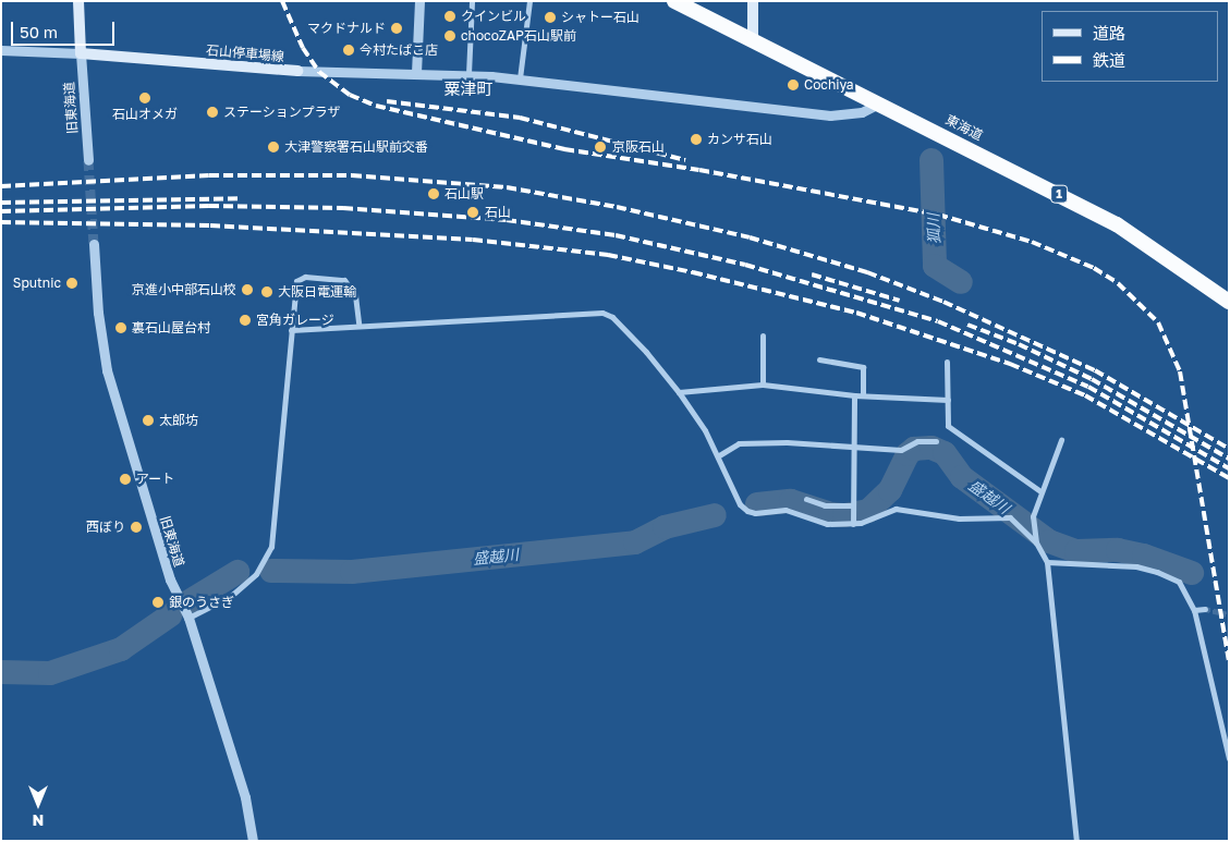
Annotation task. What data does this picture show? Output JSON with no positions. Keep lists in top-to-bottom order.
{
  "streets": {
    "highway": ["東海道", "1"],
    "main road": ["石山停車場線"],
    "street": ["旧東海道"]
  },
  "crossings": [
    ["石山停車場線", "旧東海道"]
  ],
  "districts": ["粟津町"],
  "water": ["狐川", "盛越川"],
  "places": [
    "クインビル",
    "シャトー石山",
    "マクドナルド",
    "chocoZAP石山駅前",
    "今村たばこ店",
    "Cochiya",
    "石山オメガ",
    "ステーションプラザ",
    "カンサ石山",
    "大津警察署石山駅前交番",
    "京阪石山",
    "石山駅",
    "石山",
    "Sputnic",
    "京進小中部石山校",
    "大阪日電運輸",
    "宮角ガレージ",
    "裏石山屋台村",
    "太郎坊",
    "アート",
    "西ぼり",
    "銀のうさぎ"
  ],
  "legend": ["道路", "鉄道"],
  "scale_bar": "50 m",
  "north": "bottom"
}
